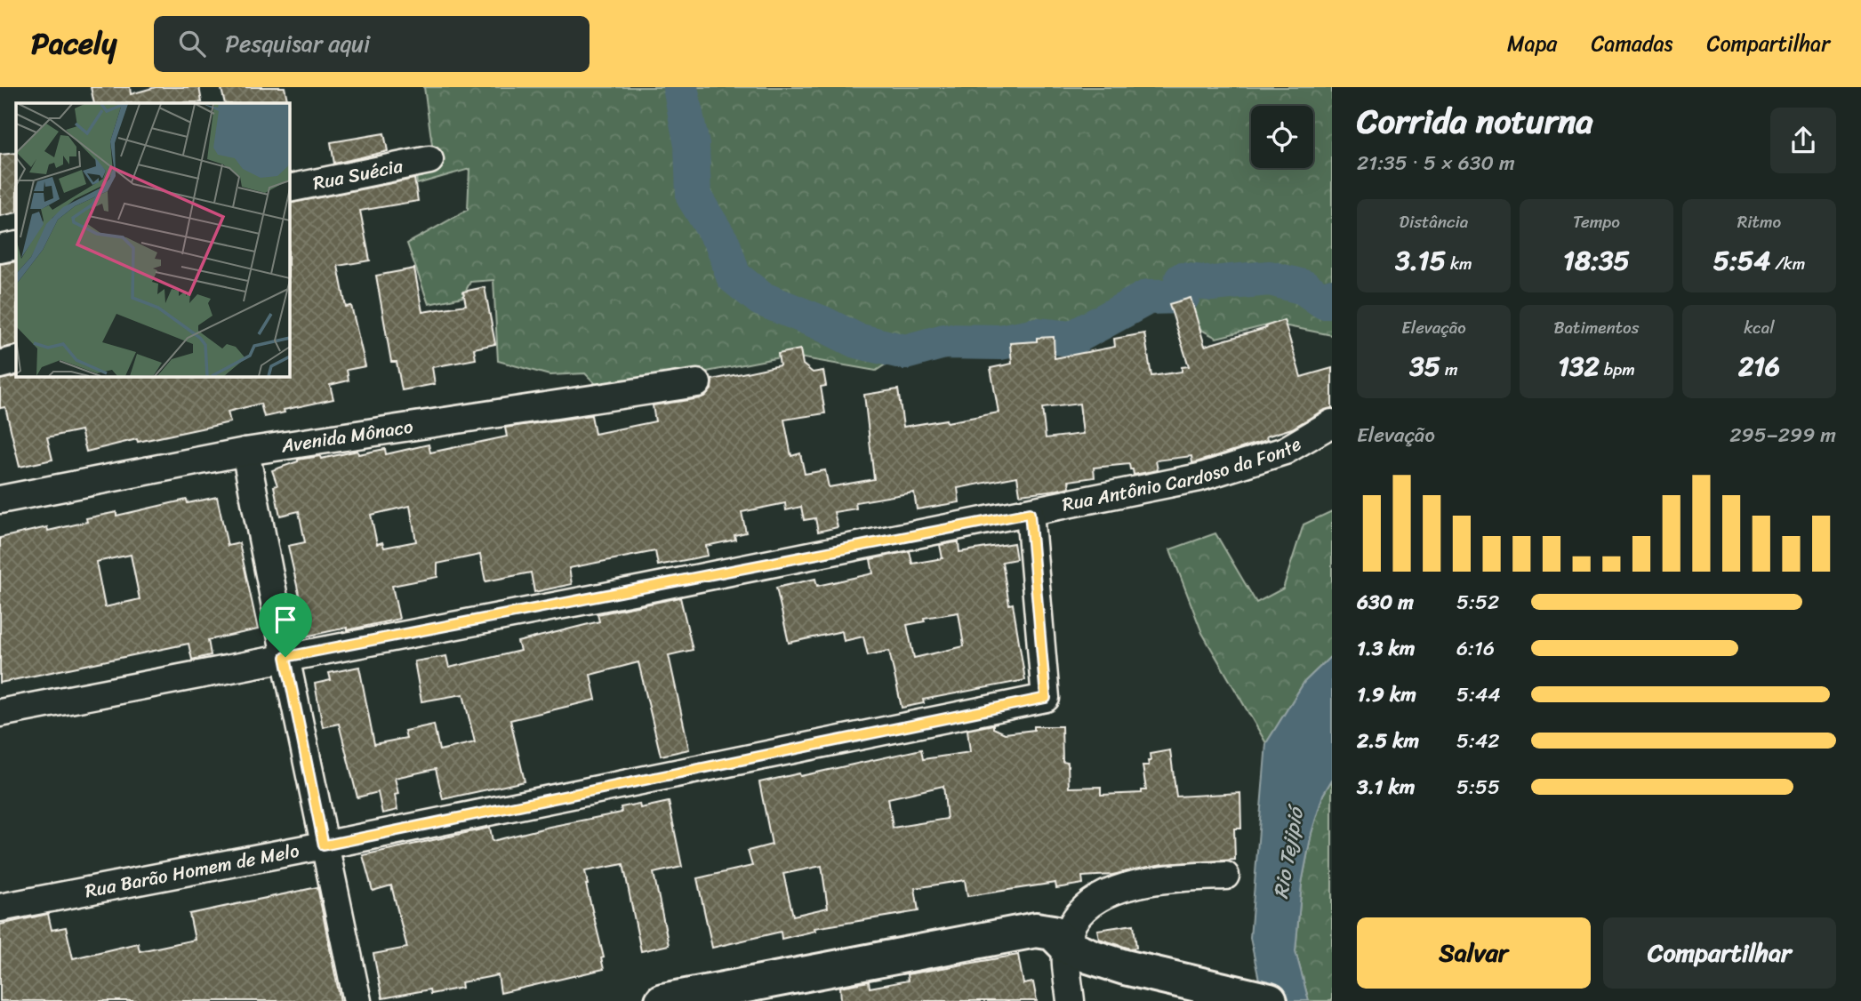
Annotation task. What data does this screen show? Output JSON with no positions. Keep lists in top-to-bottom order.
{
  "streets": {
    "street": [
      "Rua Suécia",
      "Avenida Mônaco",
      "Rua Antônio Cardoso da Fonte",
      "Rua Barão Homem de Melo"
    ]
  },
  "crossings": [
    ["Rua Antônio Cardoso da Fonte", "Rua Barão Homem de Melo"]
  ],
  "water": ["Rio Tejipió"],
  "page": {
    "header": "Pacely",
    "search": "Pesquisar aqui",
    "nav": ["Mapa", "Camadas", "Compartilhar"],
    "heading": ["Corrida noturna", "21:35 · 5 × 630 m"],
    "stats": [
      ["Distância", "3.15 km"],
      ["Tempo", "18:35"],
      ["Ritmo", "5:54 /km"],
      ["Elevação", "35 m"],
      ["Batimentos", "132 bpm"],
      ["kcal", "216"]
    ],
    "chart": ["Elevação", "295–299 m"],
    "list": [
      {
        "name": "630 m",
        "note": "5:52"
      },
      {
        "name": "1.3 km",
        "note": "6:16"
      },
      {
        "name": "1.9 km",
        "note": "5:44"
      },
      {
        "name": "2.5 km",
        "note": "5:42"
      },
      {
        "name": "3.1 km",
        "note": "5:55"
      }
    ],
    "buttons": ["Salvar", "Compartilhar"]
  }
}
